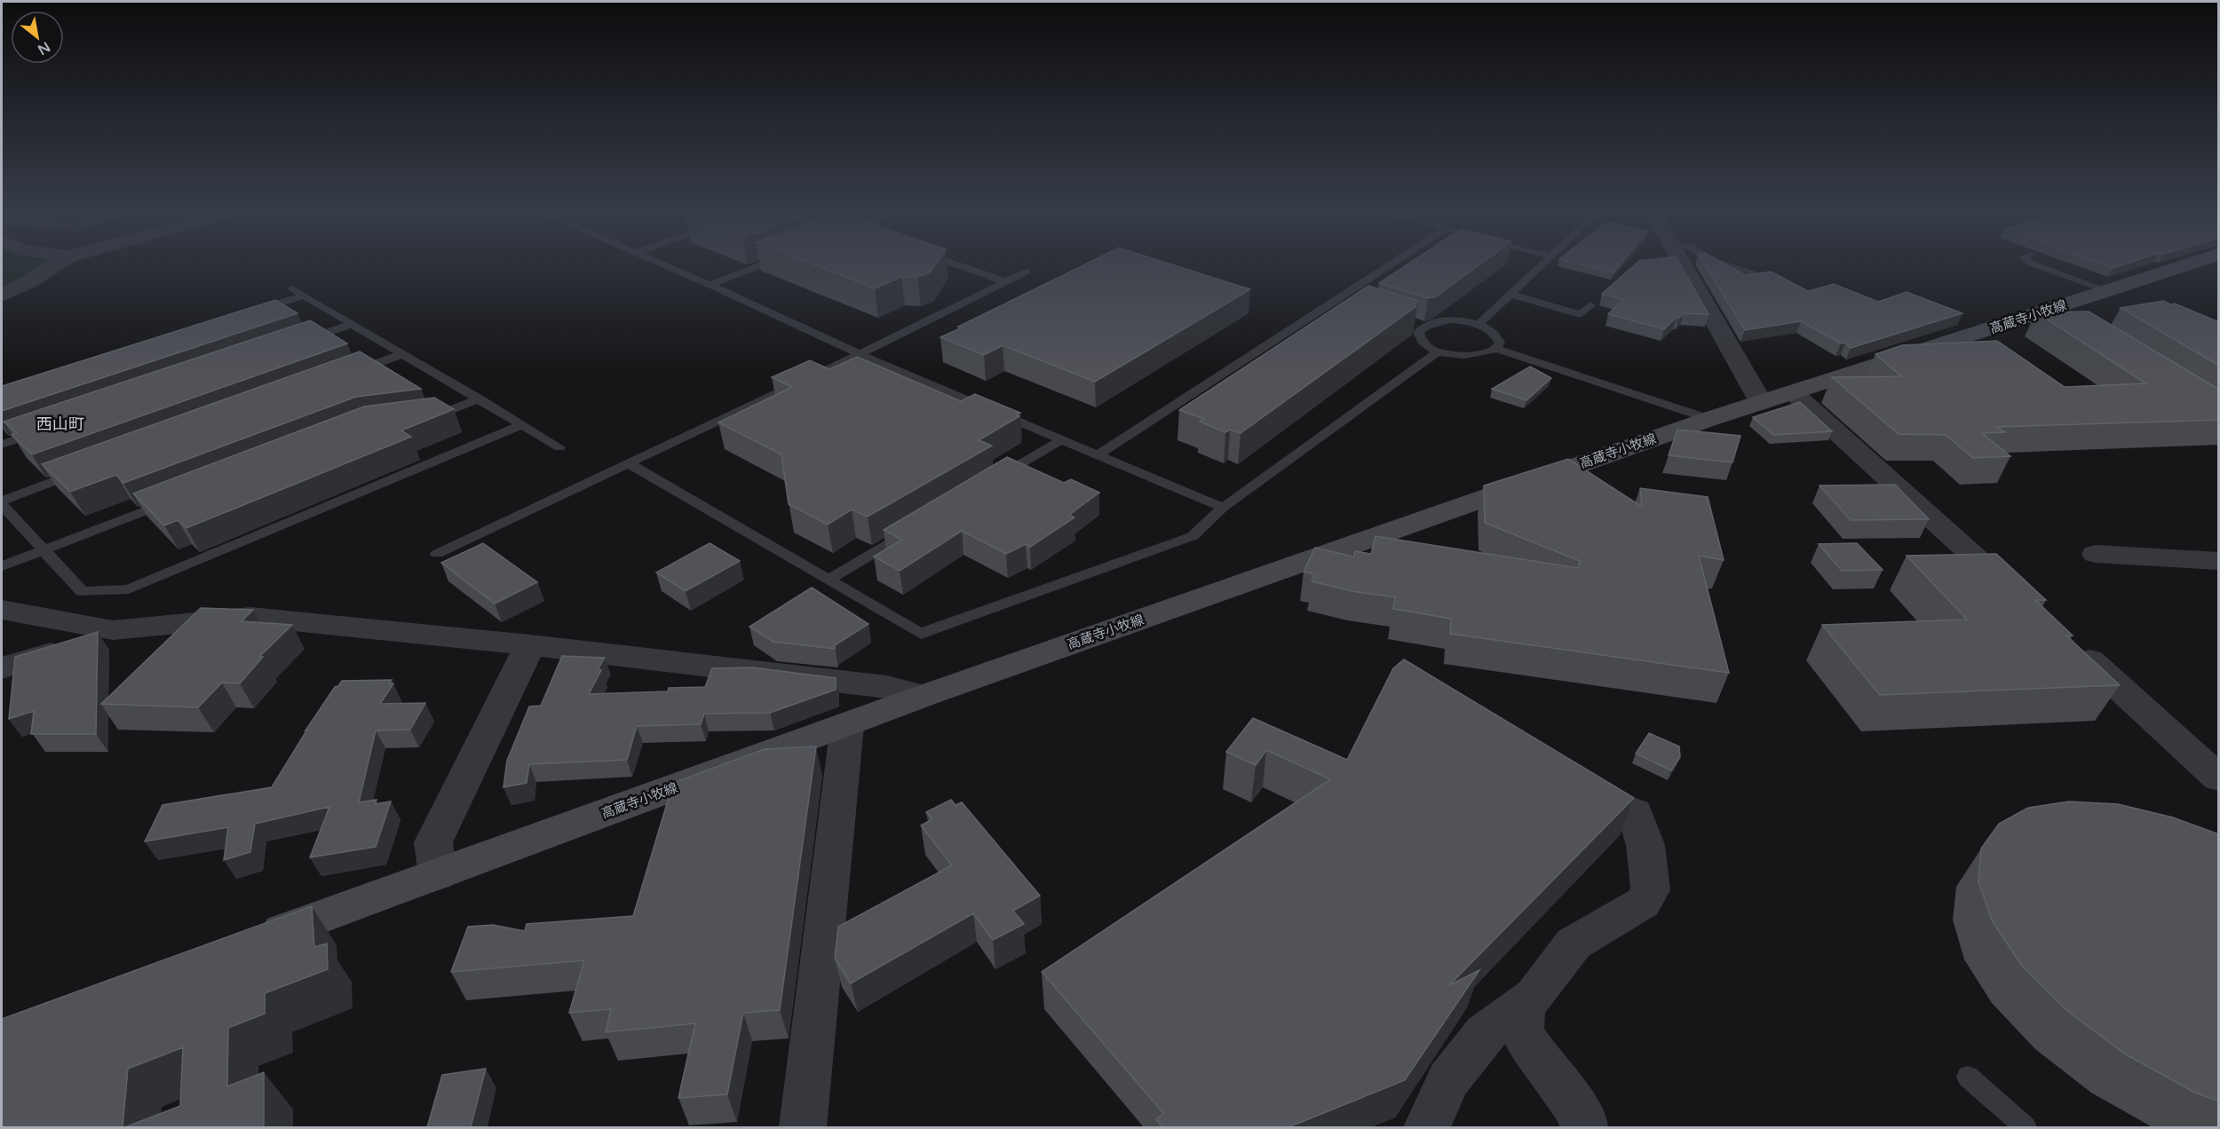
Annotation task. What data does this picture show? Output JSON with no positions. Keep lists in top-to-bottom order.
{
  "streets": {
    "main road": ["高蔵寺小牧線"]
  },
  "districts": ["西山町"],
  "north": "bottom right"
}
